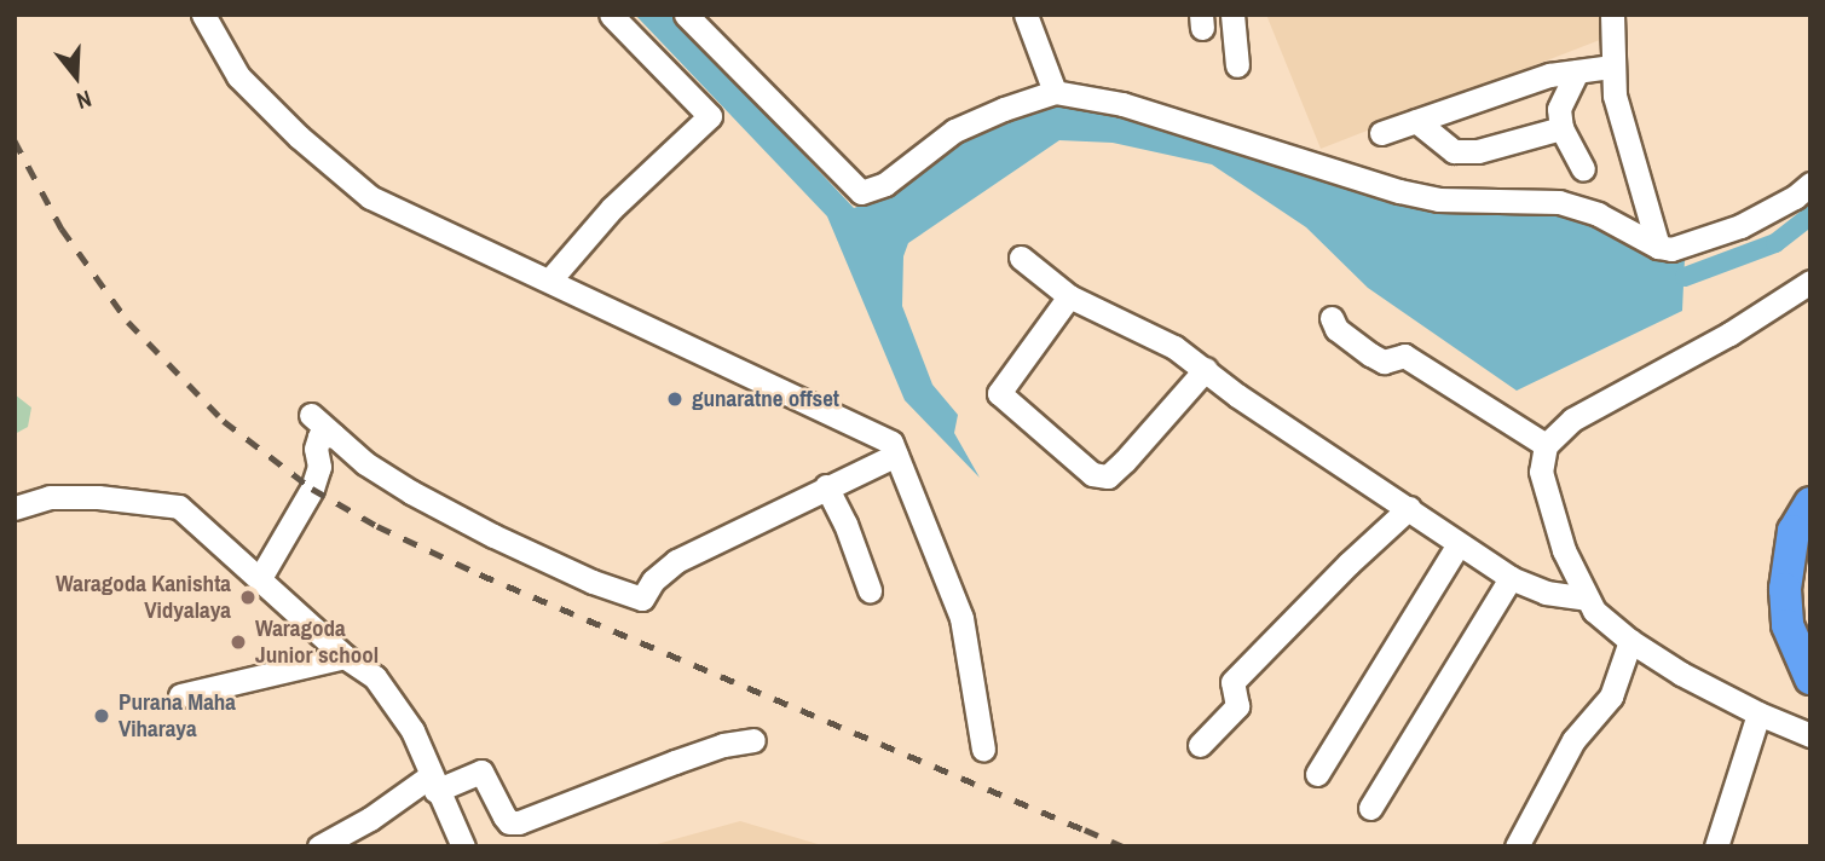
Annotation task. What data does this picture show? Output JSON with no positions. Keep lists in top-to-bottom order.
{
  "places": [
    "gunaratne offset",
    "Waragoda Kanishta Vidyalaya",
    "Waragoda Junior school",
    "Purana Maha Viharaya"
  ],
  "north": "bottom"
}
